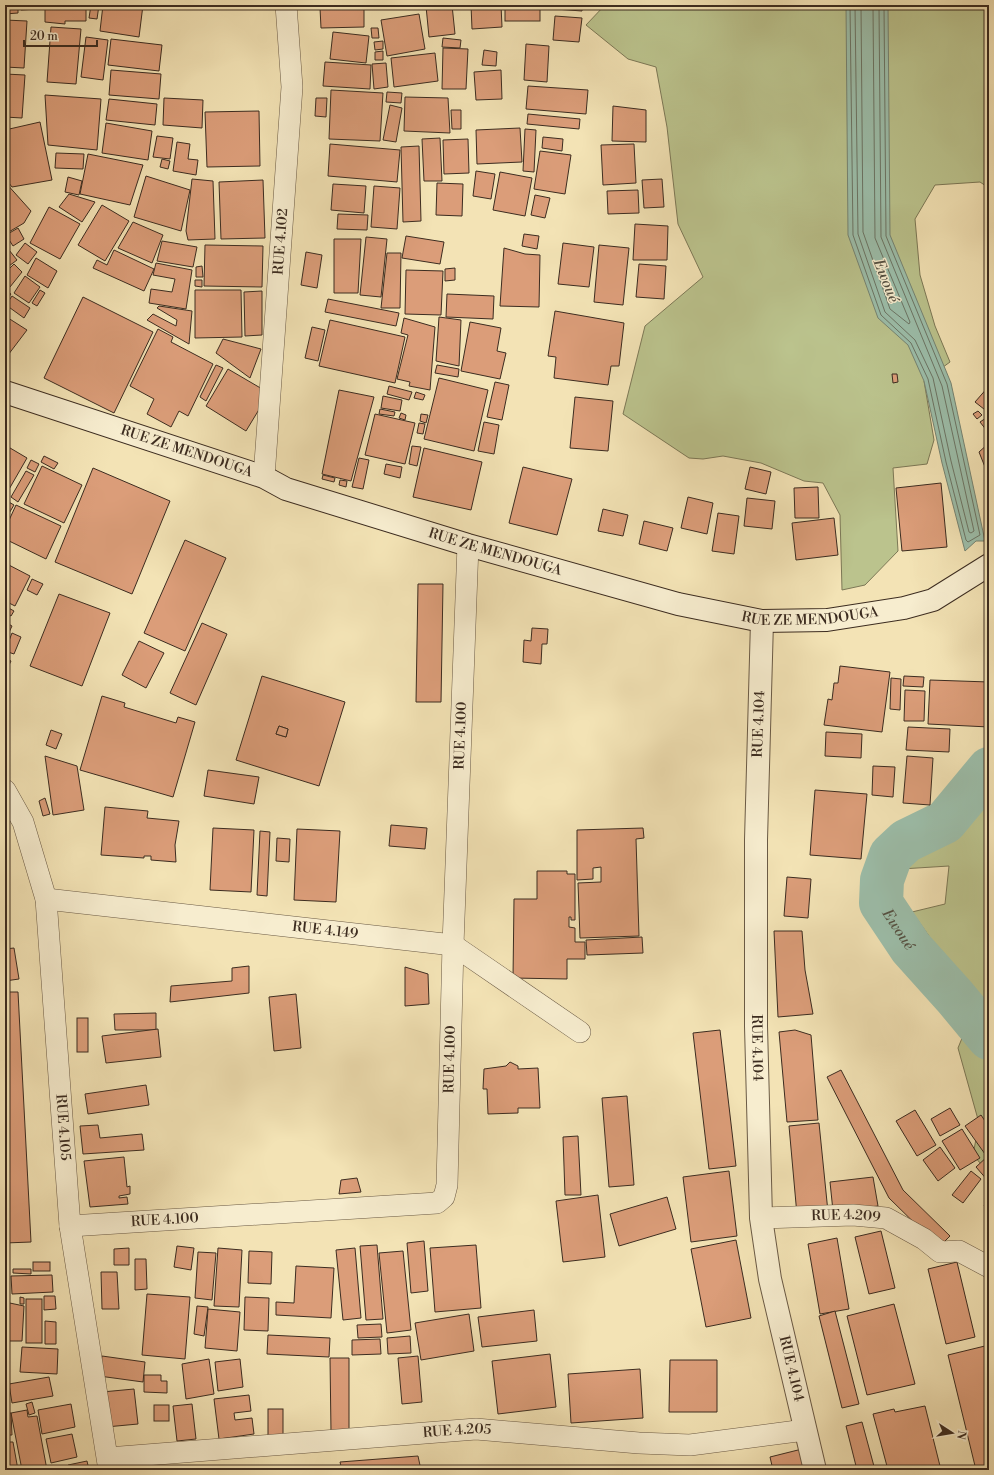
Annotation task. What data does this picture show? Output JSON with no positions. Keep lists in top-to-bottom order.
{
  "streets": {
    "main road": ["RUE ZE MENDOUGA", "RUE 4.104"],
    "street": [
      "RUE 4.102",
      "RUE 4.100",
      "RUE 4.149",
      "RUE 4.105",
      "RUE 4.209",
      "RUE 4.205"
    ]
  },
  "crossings": [
    ["RUE 4.102", "RUE ZE MENDOUGA"],
    ["RUE ZE MENDOUGA", "RUE 4.104"],
    ["RUE ZE MENDOUGA", "RUE 4.100"],
    ["RUE 4.104", "RUE 4.209"],
    ["RUE 4.104", "RUE 4.205"],
    ["RUE 4.100", "RUE 4.149"],
    ["RUE 4.100", "RUE 4.105"],
    ["RUE 4.149", "RUE 4.105"],
    ["RUE 4.105", "RUE 4.205"]
  ],
  "water": ["Ewoué"],
  "scale_bar": "20 m",
  "north": "right"
}
